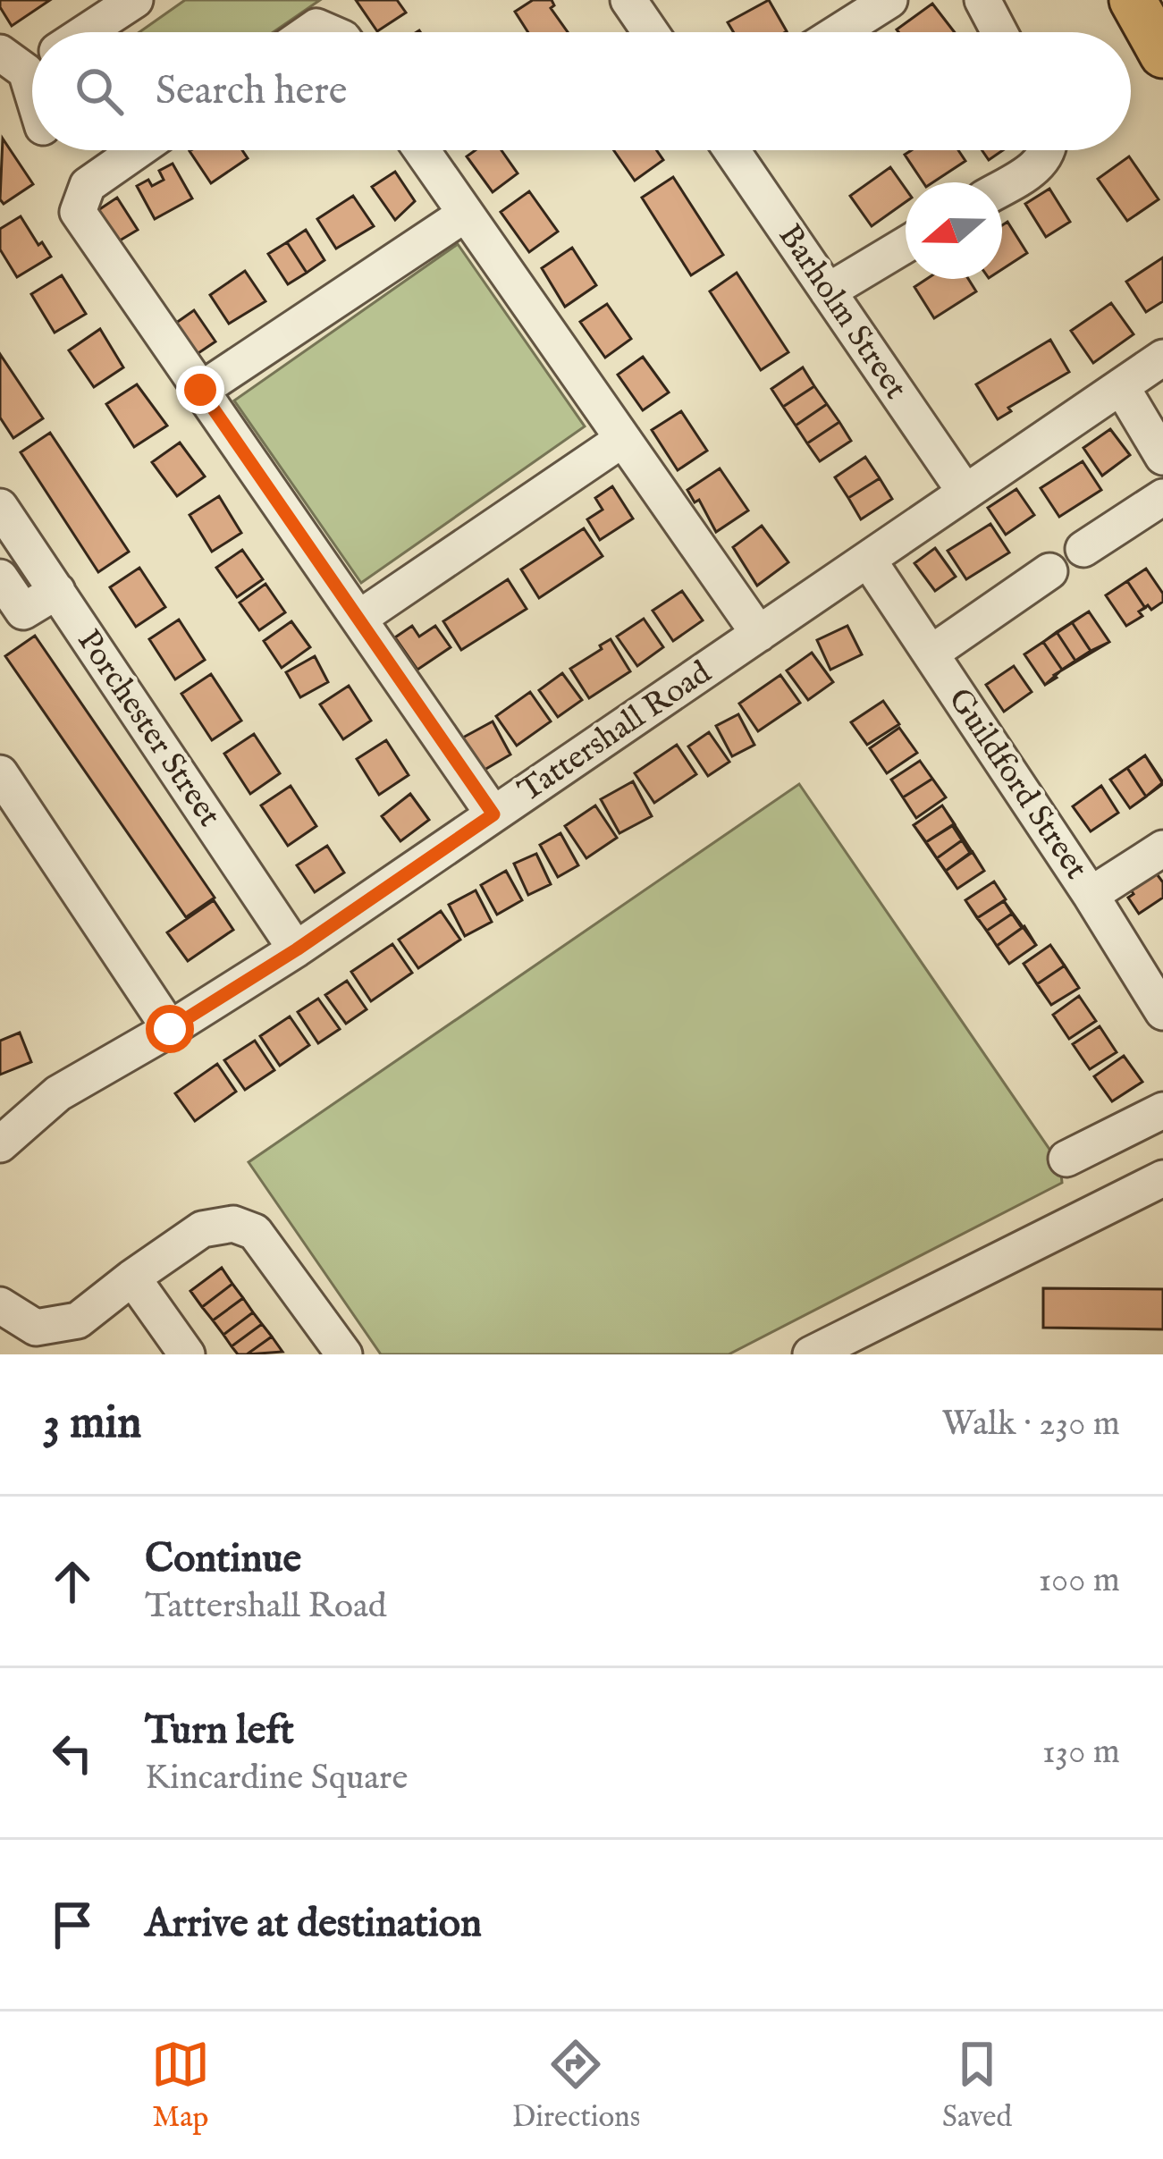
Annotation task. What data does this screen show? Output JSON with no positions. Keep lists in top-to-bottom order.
{
  "streets": {
    "street": [
      "Barholm Street",
      "Porchester Street",
      "Tattershall Road",
      "Guildford Street"
    ]
  },
  "crossings": [
    ["Barholm Street", "Tattershall Road"],
    ["Porchester Street", "Tattershall Road"],
    ["Tattershall Road", "Guildford Street"]
  ],
  "north": "left",
  "page": {
    "search": "Search here",
    "heading": ["3 min", "Walk · 230 m"],
    "list": [
      ["Continue", "Tattershall Road", "100 m"],
      ["Turn left", "Kincardine Square", "130 m"],
      "Arrive at destination"
    ],
    "nav": ["Map", "Directions", "Saved"]
  }
}
